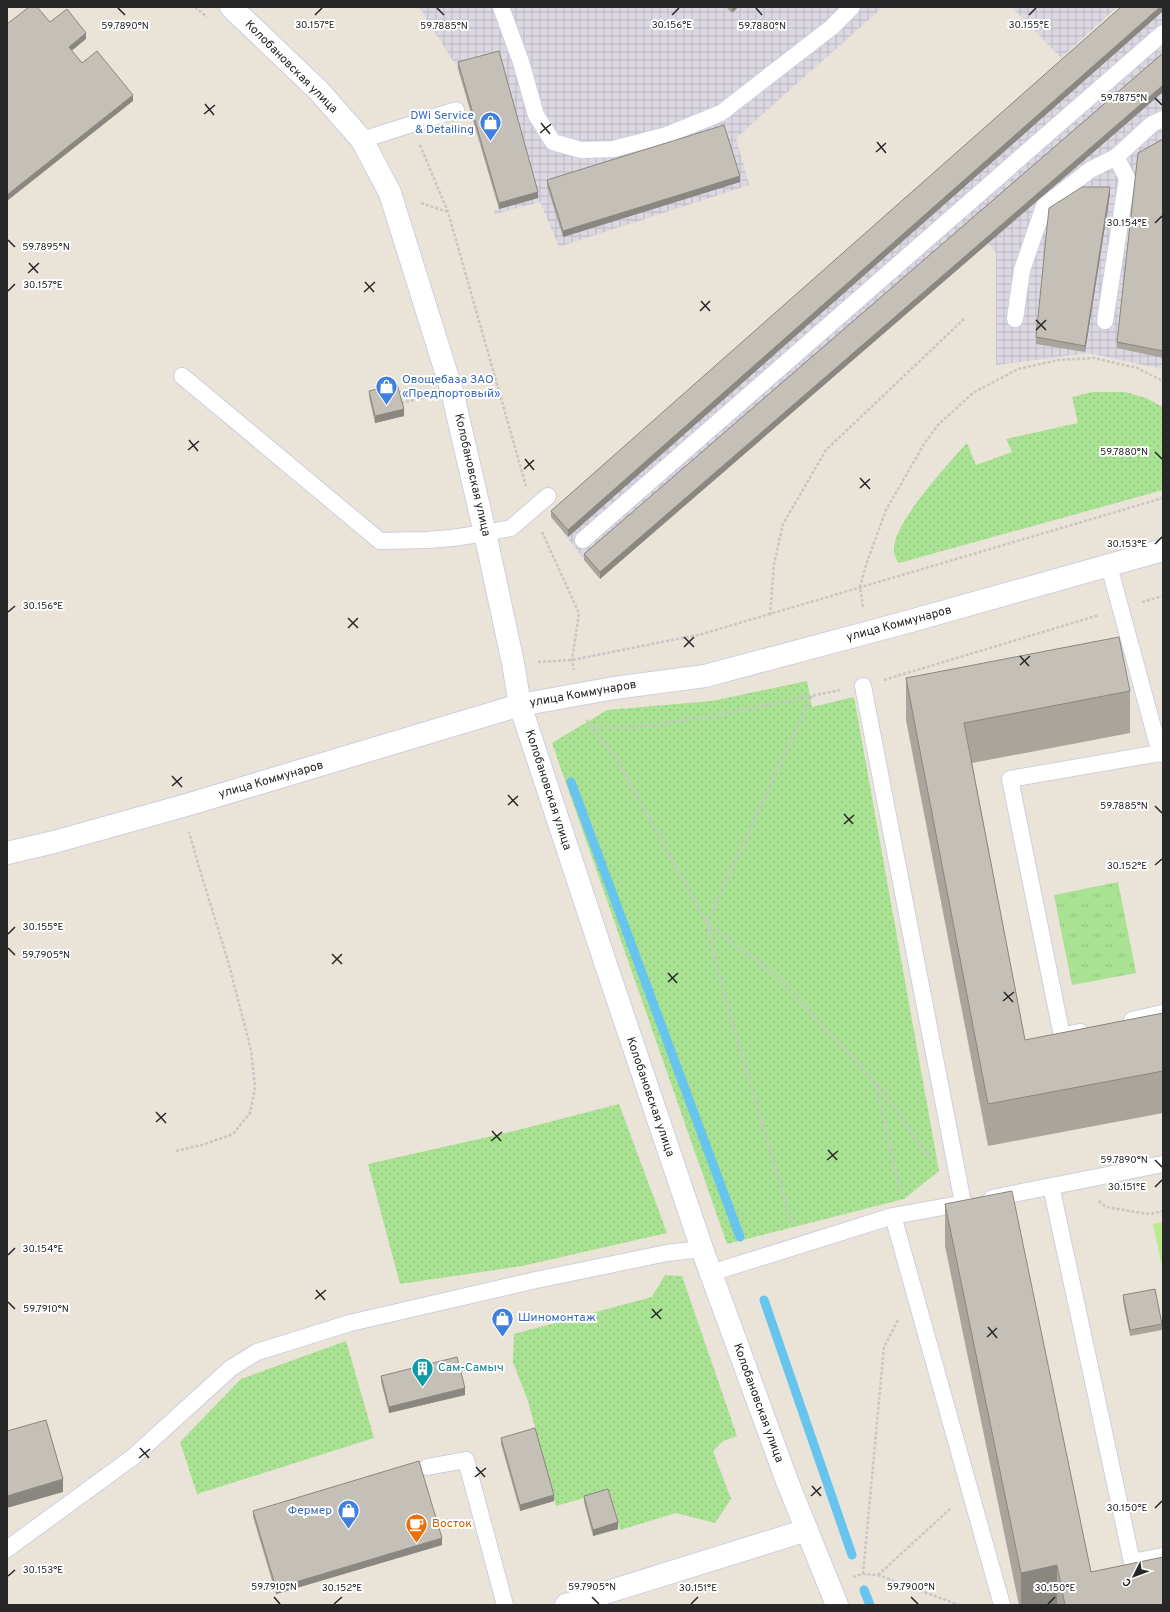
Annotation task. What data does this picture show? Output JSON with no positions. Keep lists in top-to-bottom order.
{
  "streets": {
    "street": ["Колобановская улица", "улица Коммунаров"]
  },
  "crossings": [
    ["Колобановская улица", "улица Коммунаров"]
  ],
  "places": {
    "shop": [
      "DWi Service & Detailing",
      "Овощебаза ЗАО «Предпортовый»",
      "Шиномонтаж",
      "Фермер"
    ],
    "building": ["Сам-Самыч"],
    "cafe": ["Восток"]
  },
  "north": "bottom left",
  "coordinates": [
    "30.157°E",
    "30.155°E",
    "30.156°E",
    "59.7890°N",
    "59.7885°N",
    "59.7880°N",
    "59.7875°N",
    "30.154°E",
    "59.7895°N",
    "30.153°E",
    "30.152°E",
    "59.7905°N",
    "30.151°E",
    "59.7910°N",
    "30.150°E",
    "59.7900°N"
  ]
}
